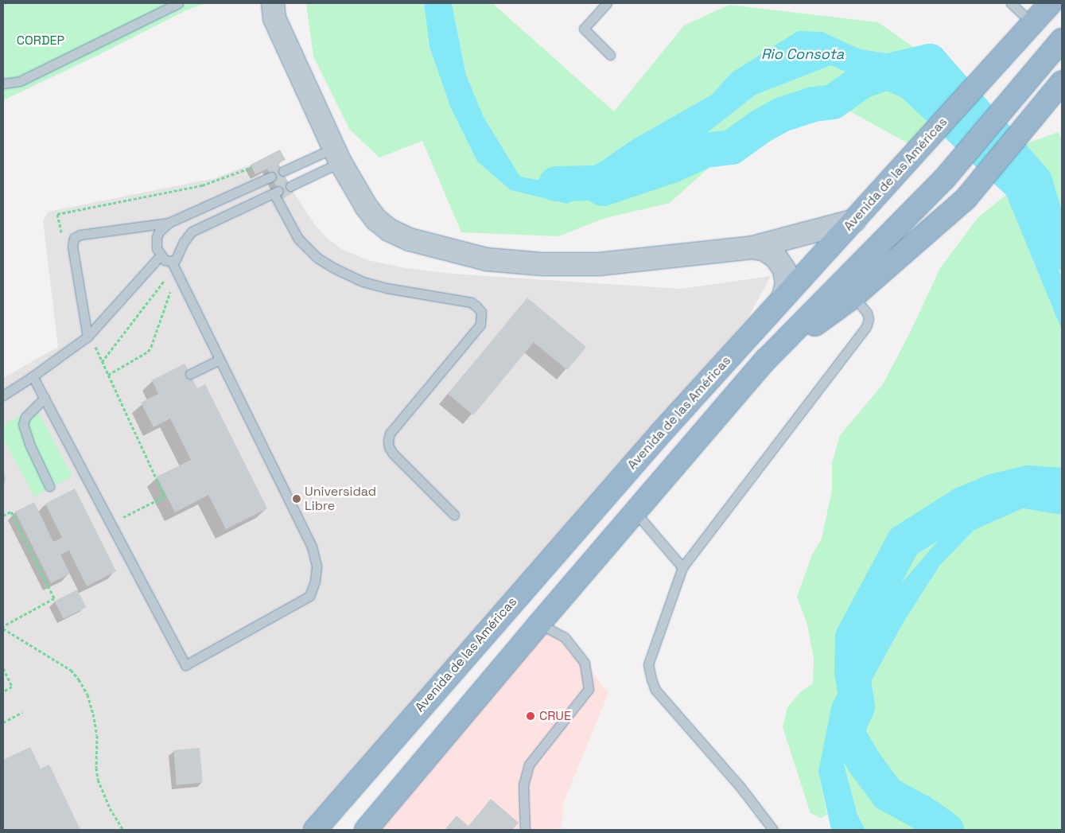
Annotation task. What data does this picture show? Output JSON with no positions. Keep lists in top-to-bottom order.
{
  "streets": {
    "highway": ["Avenida de las Américas"]
  },
  "water": ["Rio Consota"],
  "parks": ["CORDEP"],
  "places": ["Universidad Libre", "CRUE"]
}
